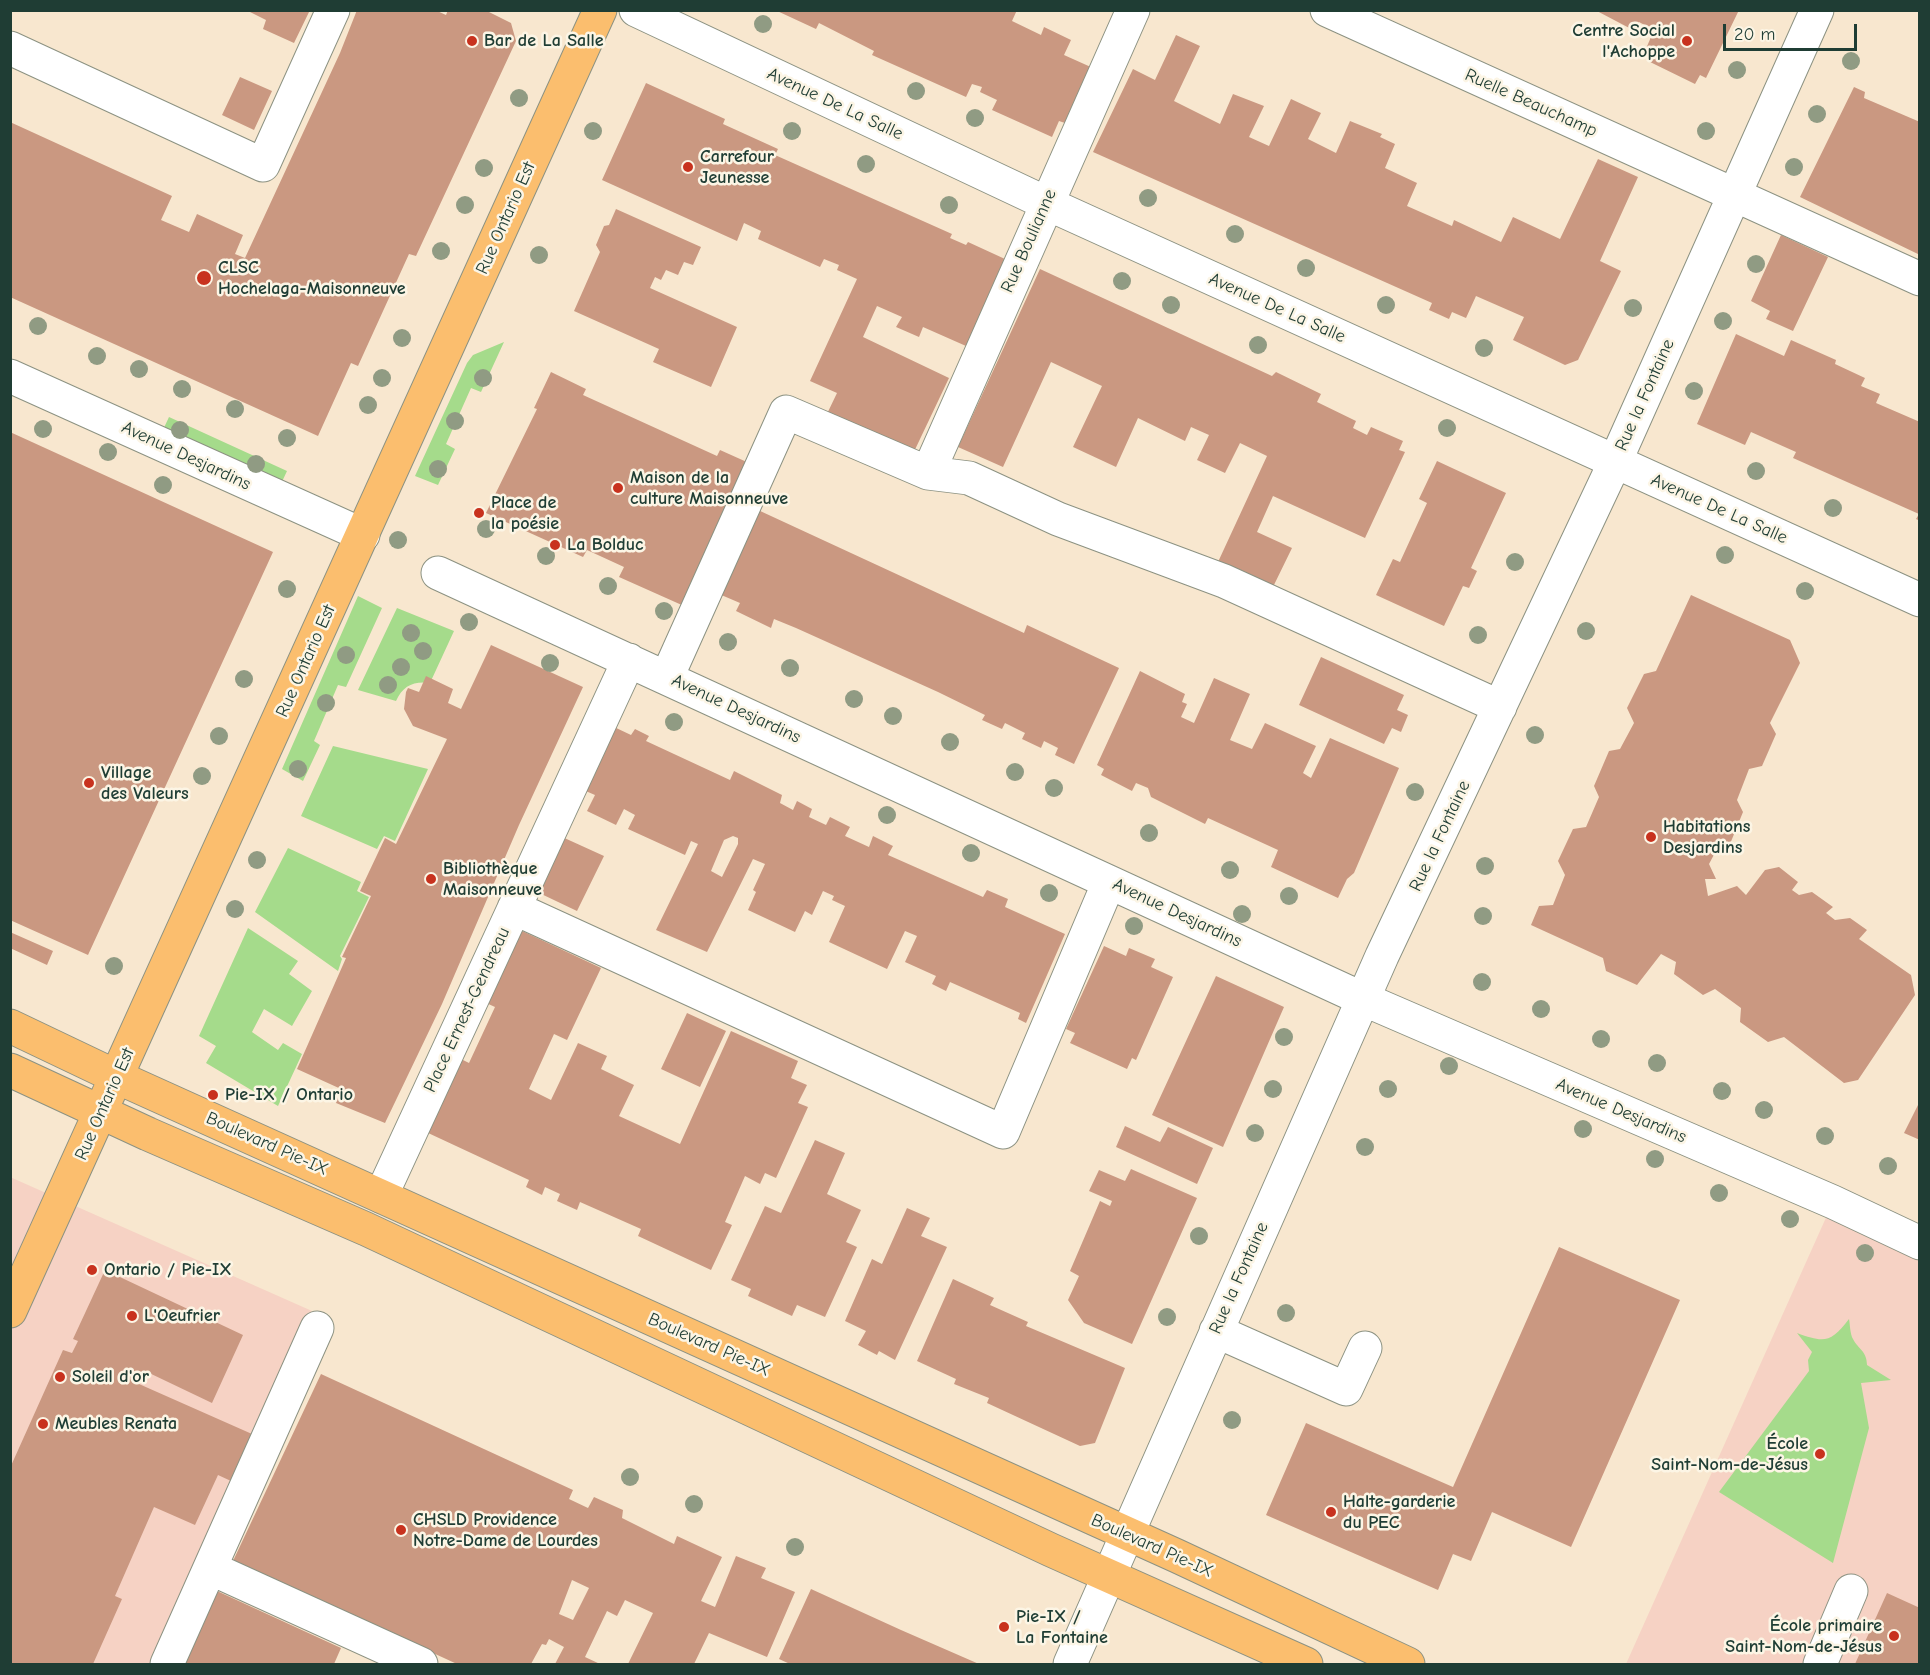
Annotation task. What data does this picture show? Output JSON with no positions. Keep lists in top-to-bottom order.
{
  "streets": {
    "main road": ["Rue Ontario Est", "Boulevard Pie-IX"],
    "street": [
      "Ruelle Beauchamp",
      "Avenue De La Salle",
      "Rue Boulianne",
      "Rue la Fontaine",
      "Avenue Desjardins",
      "Place Ernest-Gendreau"
    ]
  },
  "crossings": [
    ["Ruelle Beauchamp", "Rue la Fontaine"],
    ["Avenue De La Salle", "Rue Boulianne"],
    ["Avenue De La Salle", "Rue la Fontaine"],
    ["Rue Ontario Est", "Avenue Desjardins"],
    ["Rue Ontario Est", "Boulevard Pie-IX"],
    ["Rue la Fontaine", "Avenue Desjardins"],
    ["Rue la Fontaine", "Boulevard Pie-IX"],
    ["Avenue Desjardins", "Place Ernest-Gendreau"],
    ["Place Ernest-Gendreau", "Boulevard Pie-IX"]
  ],
  "places": [
    "Bar de La Salle",
    "Centre Social l'Achoppe",
    "Carrefour Jeunesse",
    "CLSC Hochelaga-Maisonneuve",
    "Maison de la culture Maisonneuve",
    "Place de la poésie",
    "La Bolduc",
    "Village des Valeurs",
    "Habitations Desjardins",
    "Bibliothèque Maisonneuve",
    "Pie-IX / Ontario",
    "Ontario / Pie-IX",
    "L'Oeufrier",
    "Soleil d'or",
    "Meubles Renata",
    "École Saint-Nom-de-Jésus",
    "Halte-garderie du PEC",
    "CHSLD Providence Notre-Dame de Lourdes",
    "Pie-IX / La Fontaine",
    "École primaire Saint-Nom-de-Jésus"
  ],
  "scale_bar": "20 m"
}
